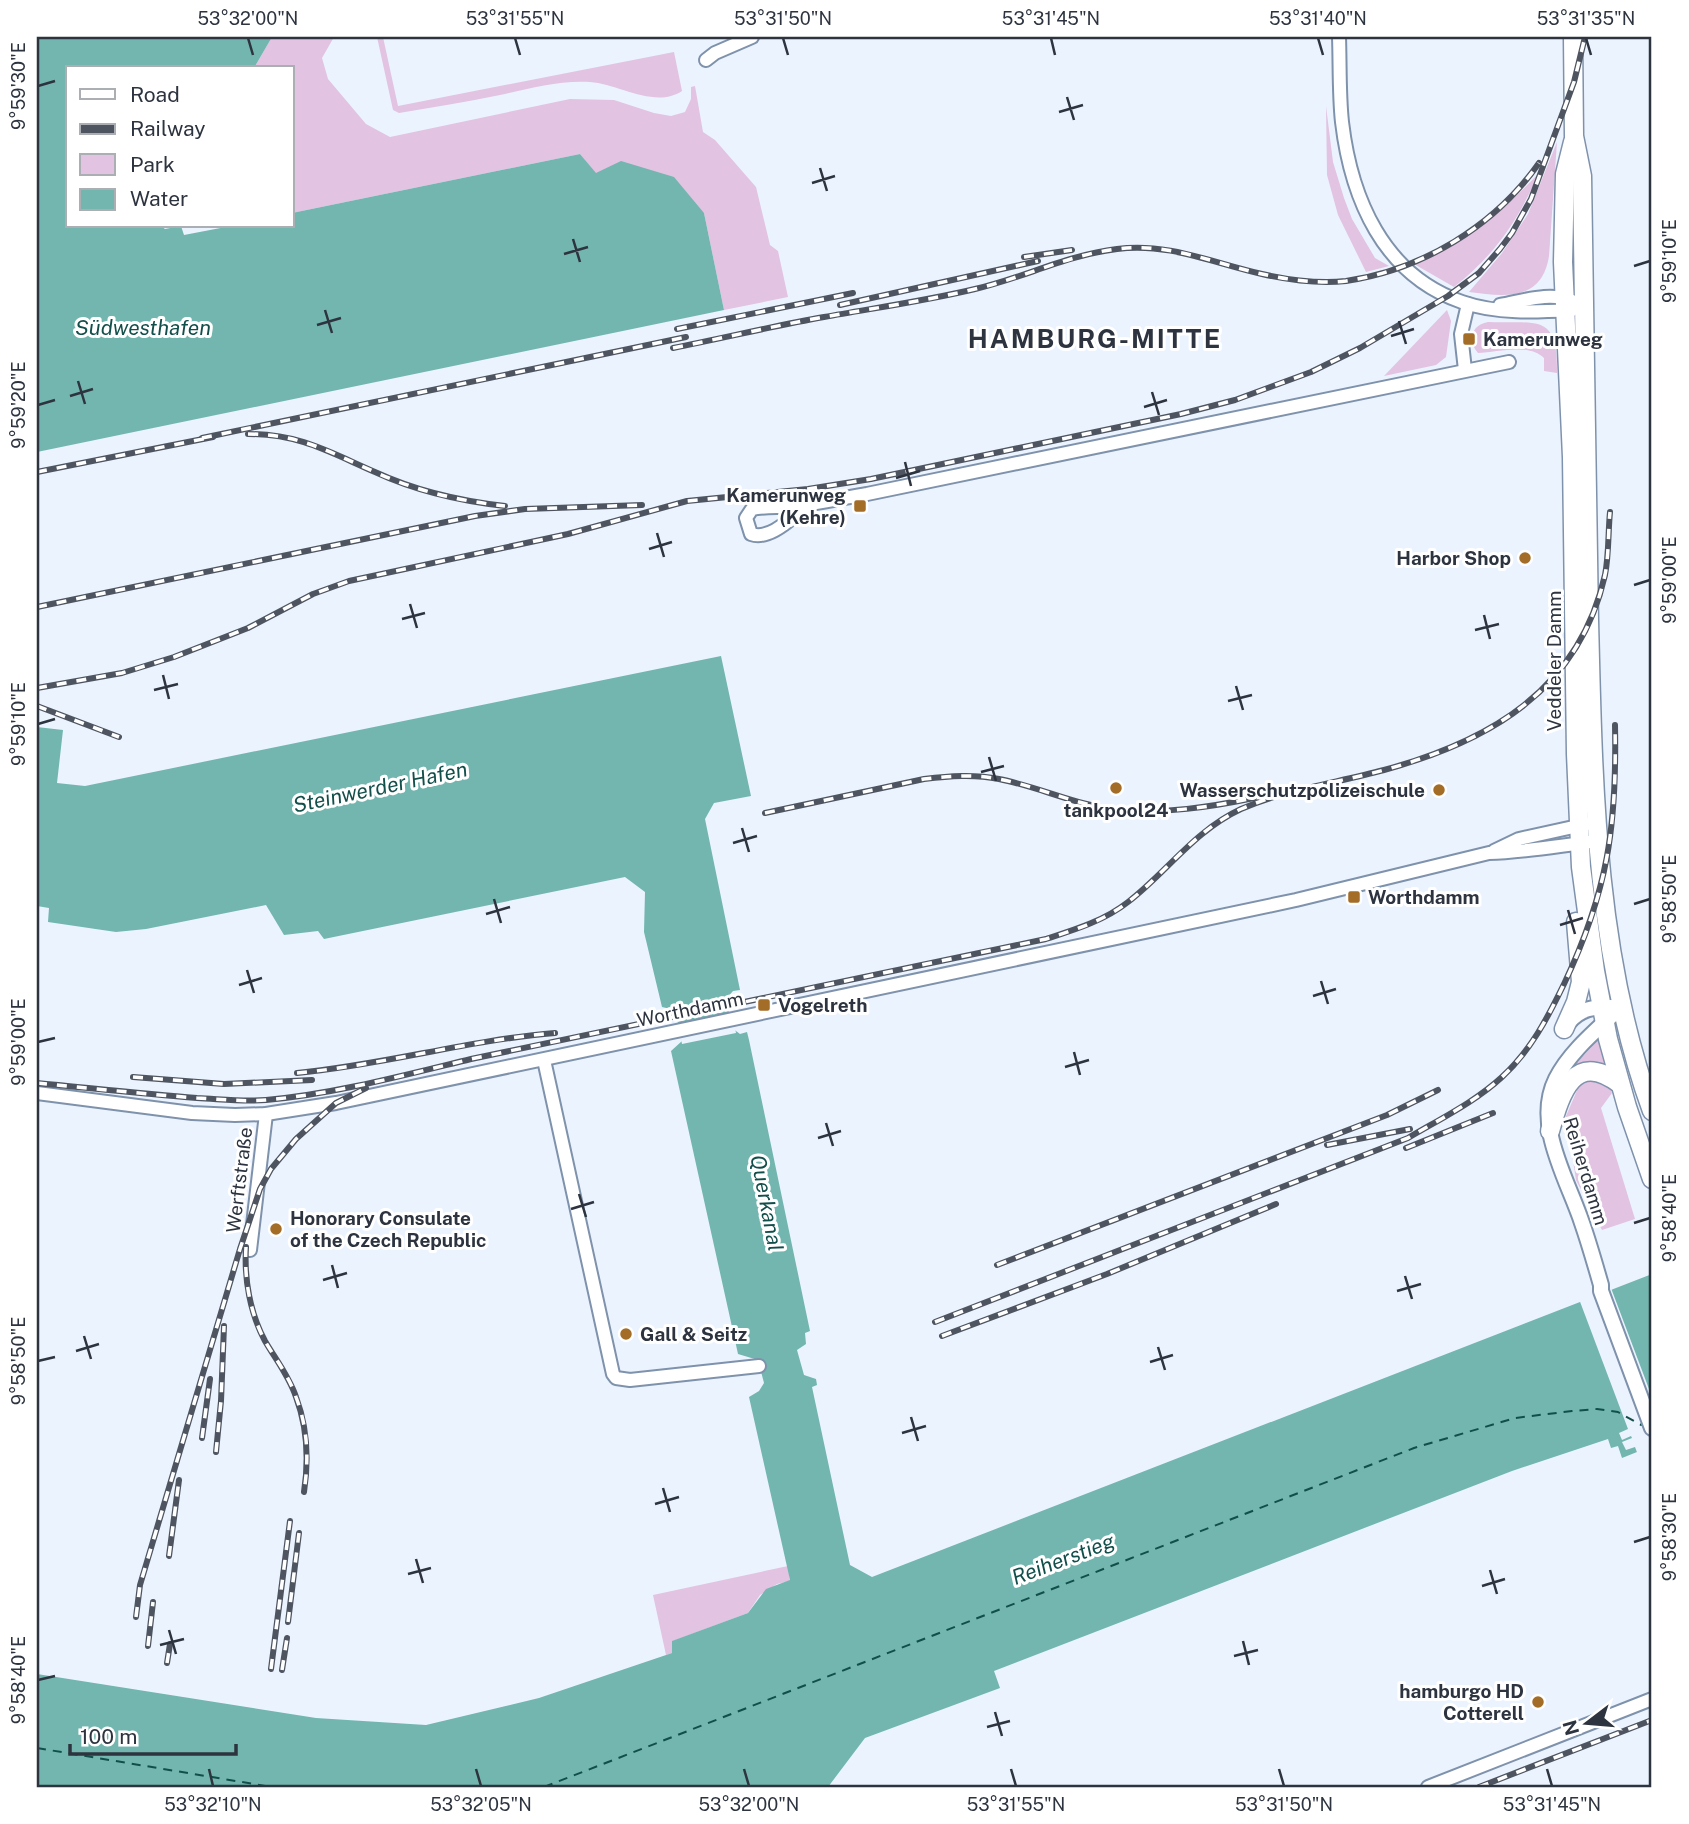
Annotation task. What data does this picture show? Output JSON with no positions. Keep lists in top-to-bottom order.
{
  "streets": {
    "main road": ["Veddeler Damm"],
    "street": ["Worthdamm", "Reiherdamm", "Werftstraße"]
  },
  "crossings": [
    ["Veddeler Damm", "Worthdamm"],
    ["Veddeler Damm", "Reiherdamm"],
    ["Worthdamm", "Werftstraße"]
  ],
  "districts": ["HAMBURG-MITTE"],
  "water": [
    "Südwesthafen",
    "Steinwerder Hafen",
    "Querkanal",
    "Reiherstieg"
  ],
  "places": {
    "transit": [
      "Kamerunweg",
      "Kamerunweg (Kehre)",
      "Worthdamm",
      "Vogelreth"
    ],
    "other": [
      "Harbor Shop",
      "tankpool24",
      "Wasserschutzpolizeischule",
      "Honorary Consulate of the Czech Republic",
      "Gall & Seitz",
      "hamburgo HD Cotterell"
    ]
  },
  "legend": [
    "Road",
    "Railway",
    "Park",
    "Water"
  ],
  "scale_bar": "100 m",
  "north": "left",
  "coordinates": [
    "53°32'00\"N",
    "53°31'55\"N",
    "53°31'50\"N",
    "53°31'45\"N",
    "53°31'40\"N",
    "53°31'35\"N",
    "9°59'30\"E",
    "9°59'10\"E",
    "9°59'20\"E",
    "9°59'00\"E",
    "9°58'50\"E",
    "9°58'40\"E",
    "9°58'30\"E",
    "53°32'10\"N",
    "53°32'05\"N"
  ]
}
